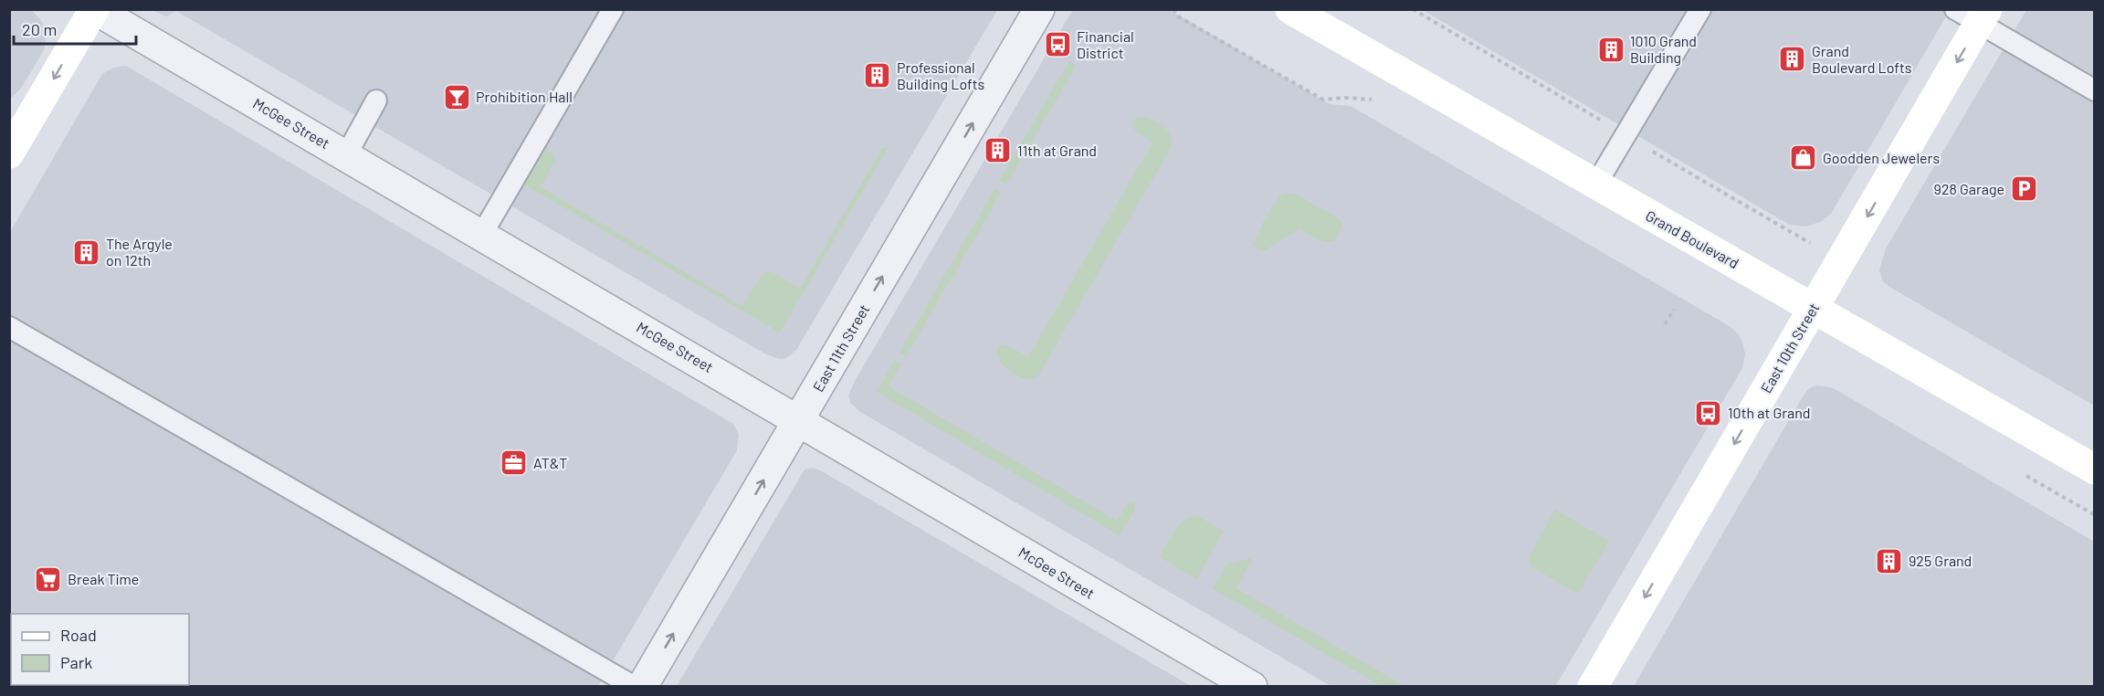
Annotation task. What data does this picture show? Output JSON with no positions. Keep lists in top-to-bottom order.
{
  "streets": {
    "main road": ["Grand Boulevard", "East 10th Street"],
    "street": ["McGee Street", "East 11th Street"]
  },
  "crossings": [
    ["McGee Street", "East 11th Street"],
    ["Grand Boulevard", "East 10th Street"]
  ],
  "one_way": ["East 11th Street", "East 10th Street"],
  "places": {
    "bus stop": ["Financial District", "10th at Grand"],
    "building": [
      "1010 Grand Building",
      "Grand Boulevard Lofts",
      "Professional Building Lofts",
      "11th at Grand",
      "The Argyle on 12th",
      "925 Grand"
    ],
    "bar": ["Prohibition Hall"],
    "shop": ["Goodden Jewelers"],
    "parking": ["928 Garage"],
    "office": ["AT&T"],
    "supermarket": ["Break Time"]
  },
  "legend": ["Road", "Park"],
  "scale_bar": "20 m"
}
